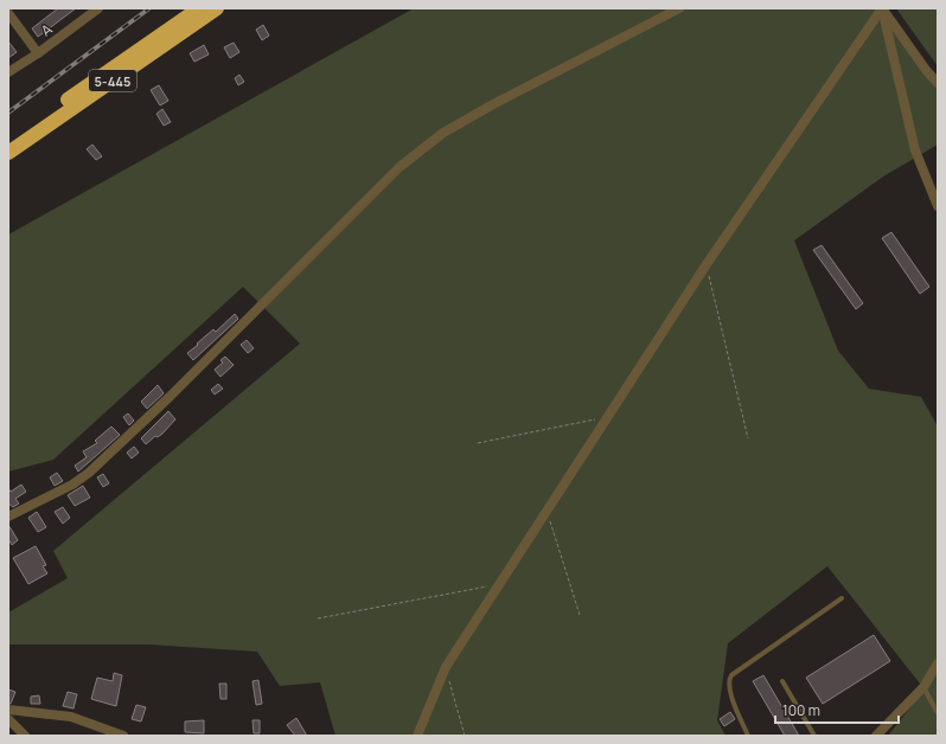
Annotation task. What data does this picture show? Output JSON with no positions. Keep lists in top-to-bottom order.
{
  "streets": {
    "highway": ["5-445"],
    "street": ["A"]
  },
  "scale_bar": "100 m"
}
